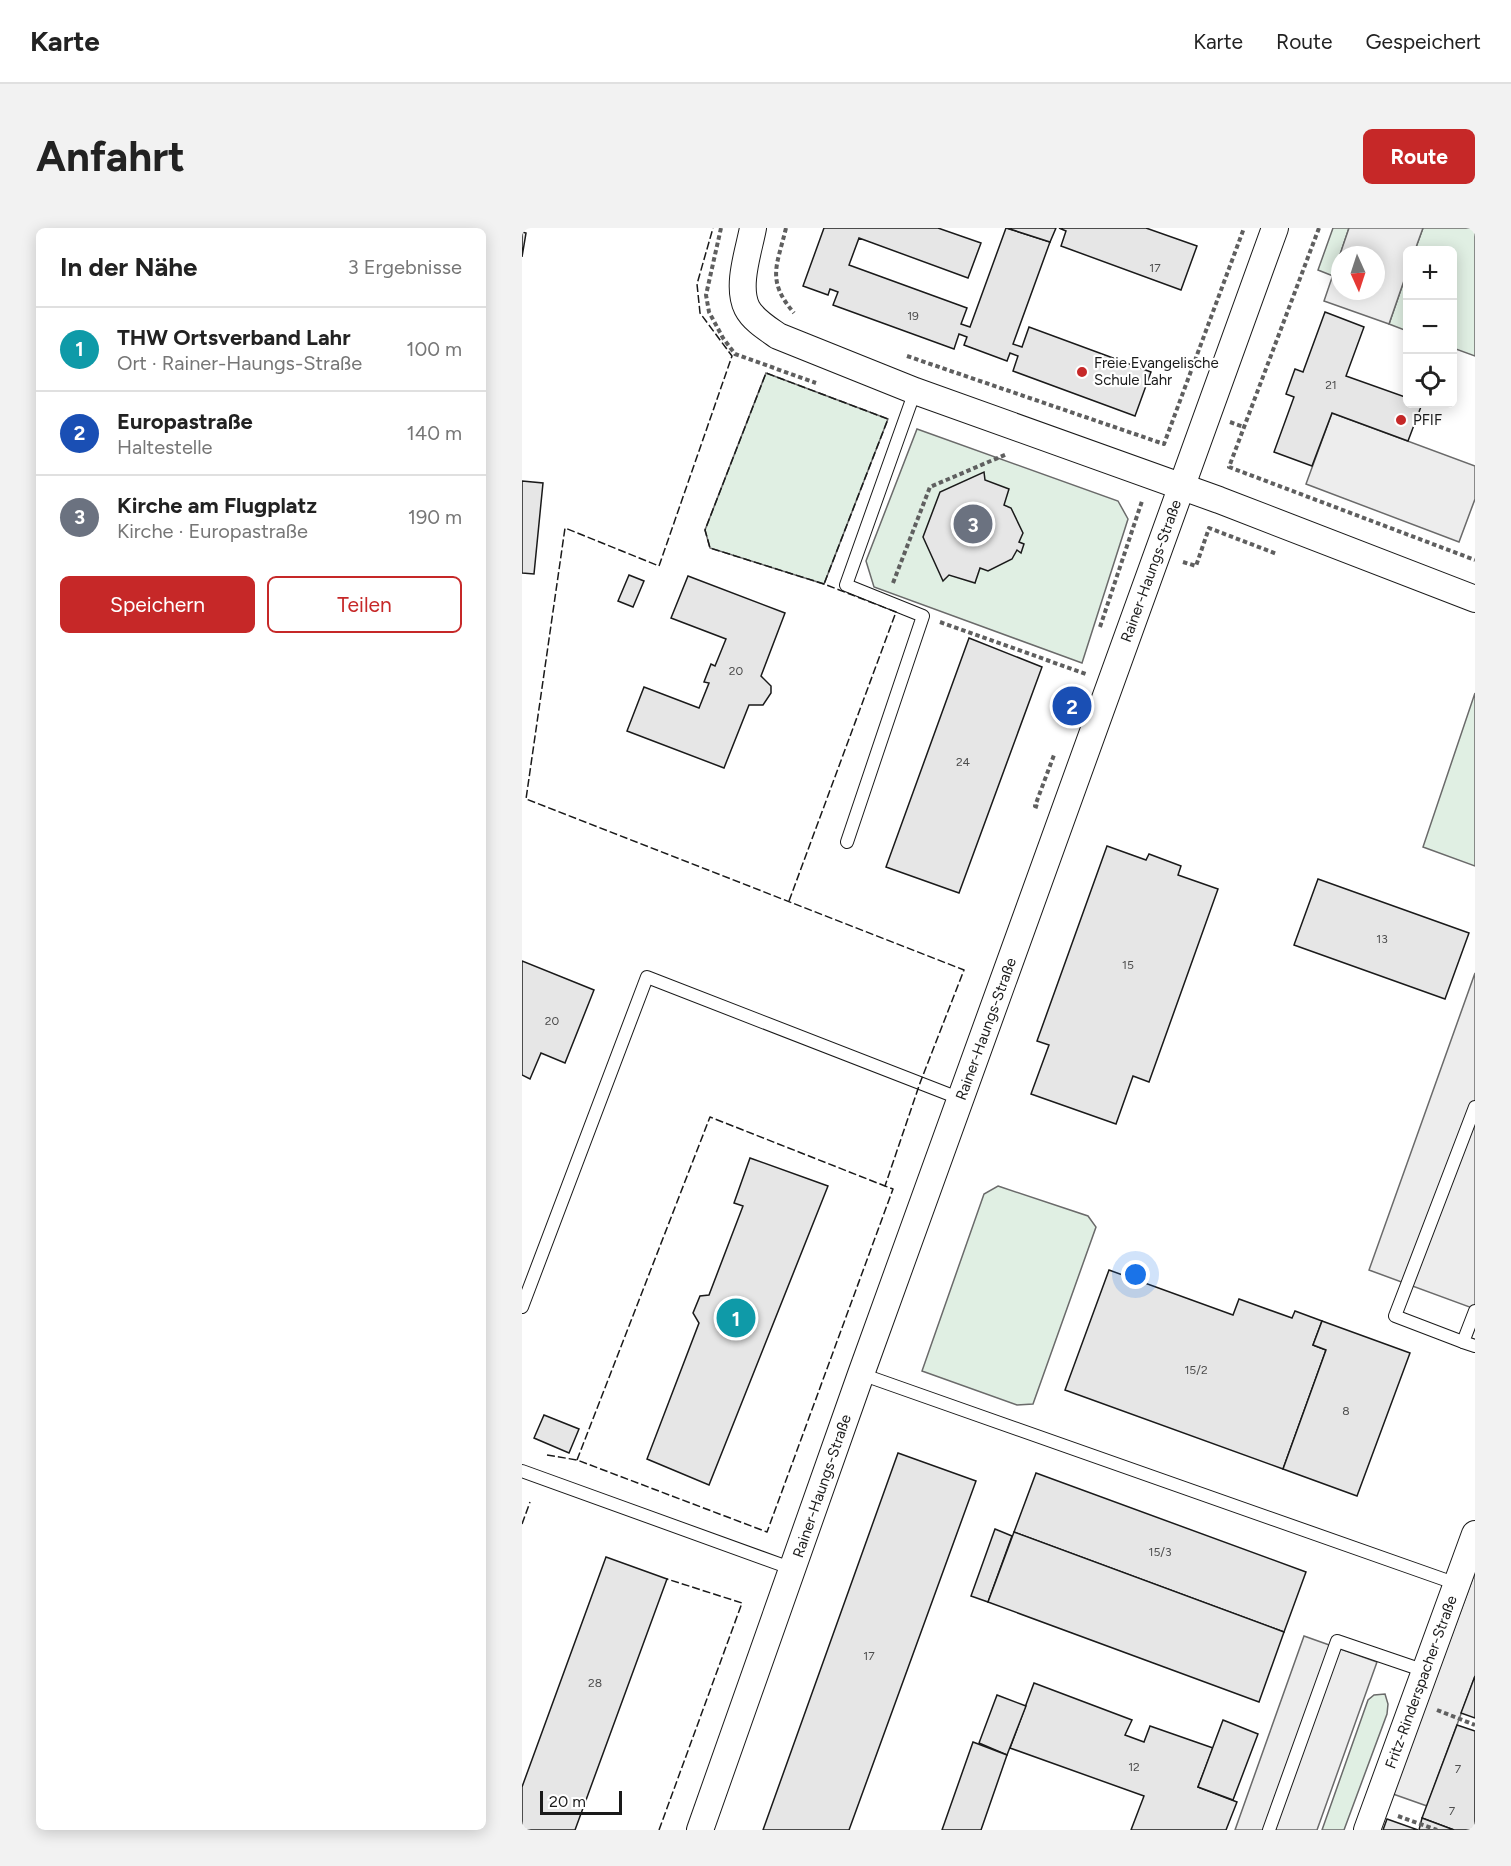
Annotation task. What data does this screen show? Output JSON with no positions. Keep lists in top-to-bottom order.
{
  "streets": {
    "street": ["Rainer-Haungs-Straße", "Fritz-Rinderspacher-Straße"]
  },
  "places": ["Freie Evangelische Schule Lahr", "PFIF"],
  "house_numbers": [
    "17",
    "19",
    "21",
    "20",
    "24",
    "13",
    "15",
    "20",
    "15/2",
    "8",
    "15/3",
    "17",
    "28",
    "12",
    "7",
    "7"
  ],
  "scale_bar": "20 m",
  "north": "bottom",
  "page": {
    "header": "Karte",
    "nav": ["Karte", "Route", "Gespeichert"],
    "buttons": [
      "Route",
      ["Speichern", "Teilen"]
    ],
    "title": "Anfahrt",
    "heading": ["In der Nähe", "3 Ergebnisse"],
    "map_buttons": ["+", "−"],
    "list": [
      {
        "mark": "1",
        "name": "THW Ortsverband Lahr",
        "note": "Ort · Rainer-Haungs-Straße",
        "value": "100 m"
      },
      {
        "mark": "2",
        "name": "Europastraße",
        "note": "Haltestelle",
        "value": "140 m"
      },
      {
        "mark": "3",
        "name": "Kirche am Flugplatz",
        "note": "Kirche · Europastraße",
        "value": "190 m"
      }
    ],
    "pins": ["3", "2", "1"],
    "scale": "20 m"
  }
}
